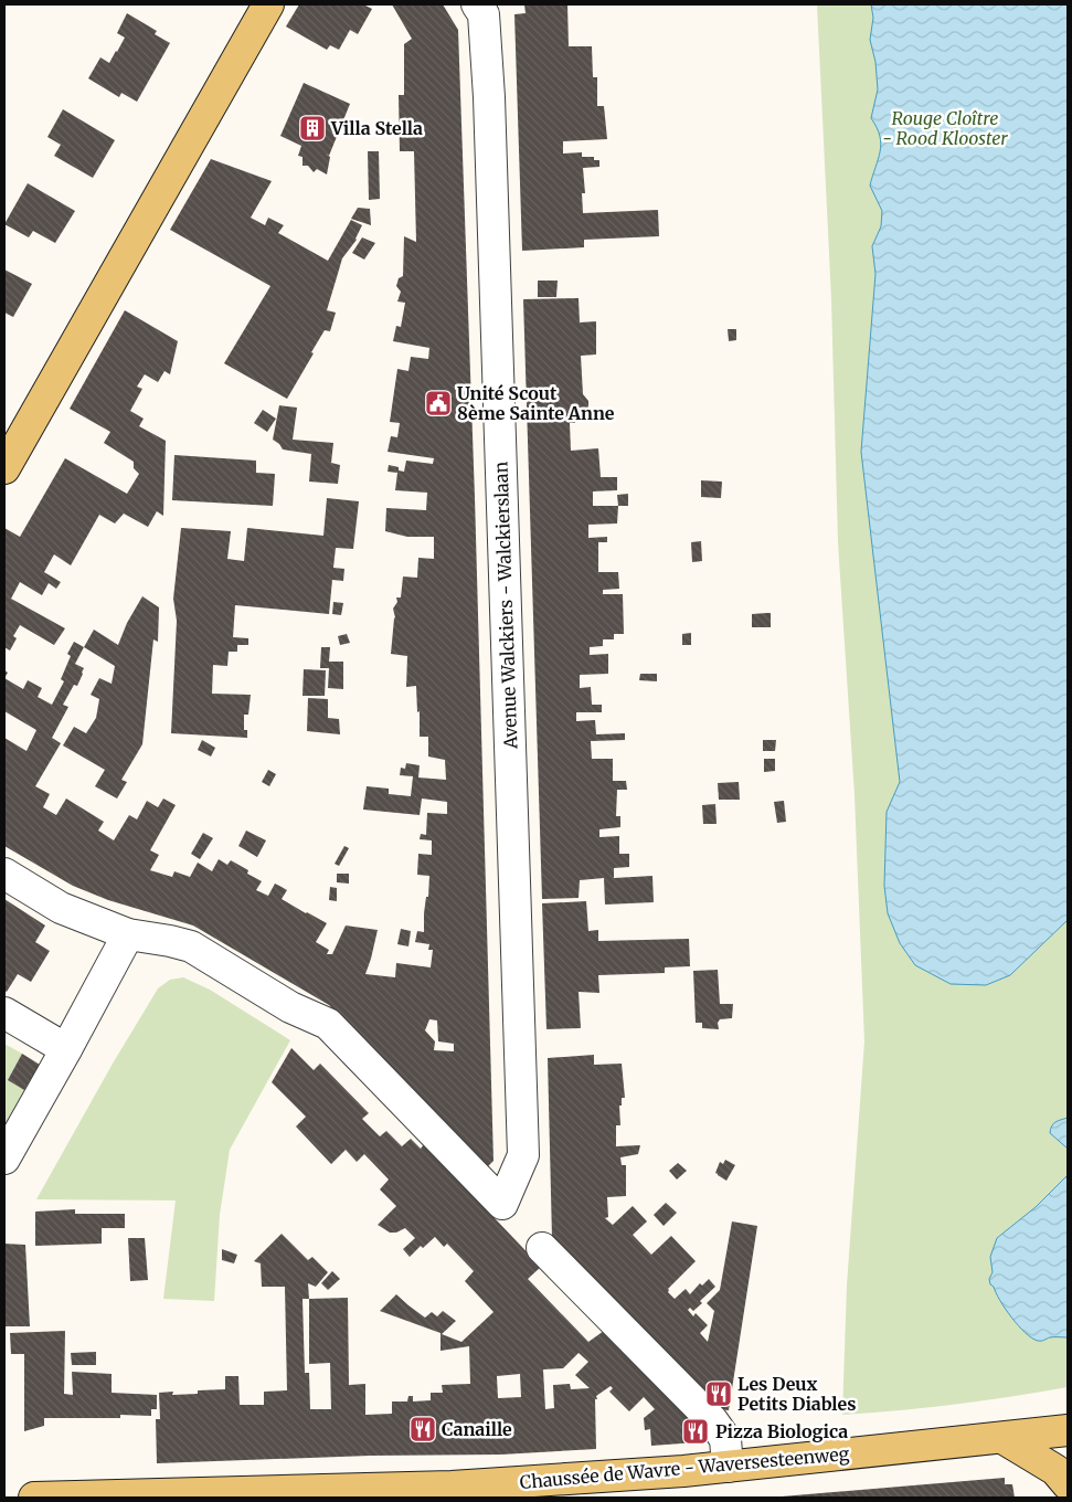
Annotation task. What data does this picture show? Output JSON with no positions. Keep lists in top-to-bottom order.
{
  "streets": {
    "main road": ["Chaussée de Wavre - Waversesteenweg"],
    "street": ["Avenue Walckiers - Walckierslaan"]
  },
  "parks": ["Rouge Cloître - Rood Klooster"],
  "places": {
    "building": ["Villa Stella"],
    "public building": ["Unité Scout 8ème Sainte Anne"],
    "restaurant": ["Les Deux Petits Diables", "Canaille", "Pizza Biologica"]
  }
}
